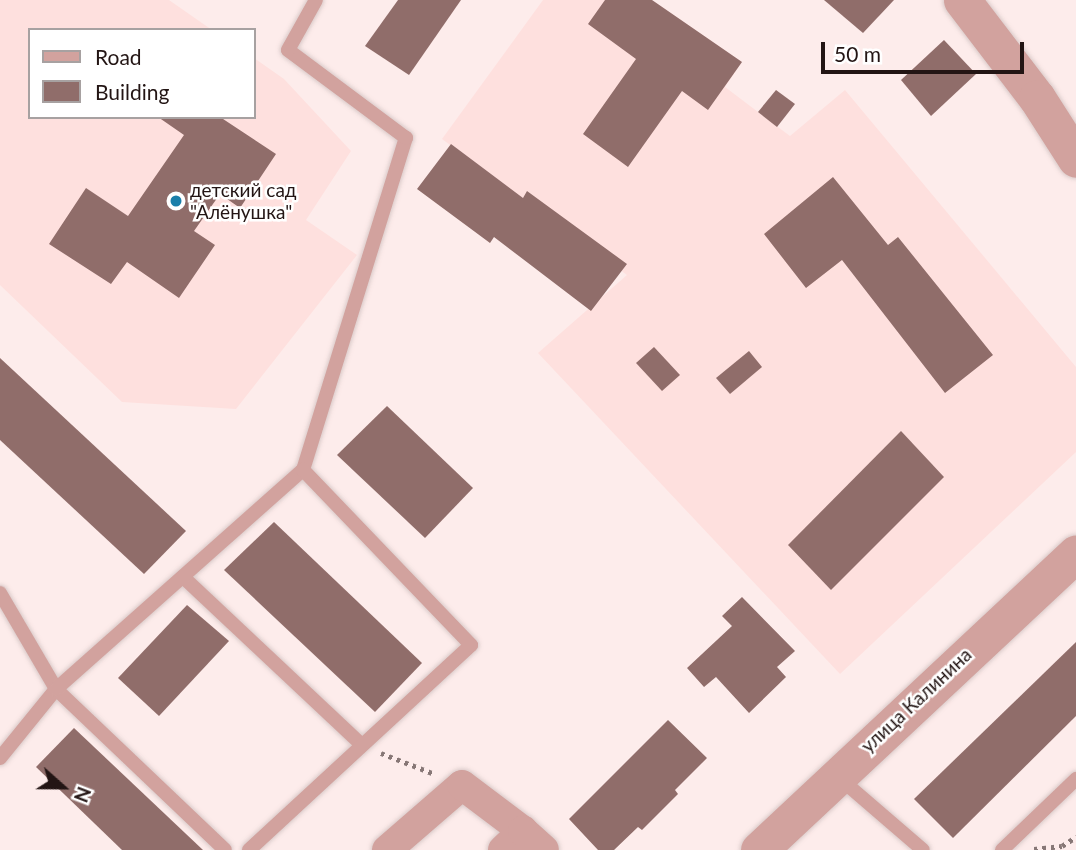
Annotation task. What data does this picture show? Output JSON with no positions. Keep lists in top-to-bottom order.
{
  "streets": {
    "street": ["улица Калинина"]
  },
  "places": ["детский сад \"Алёнушка\""],
  "legend": ["Road", "Building"],
  "scale_bar": "50 m",
  "north": "right"
}
